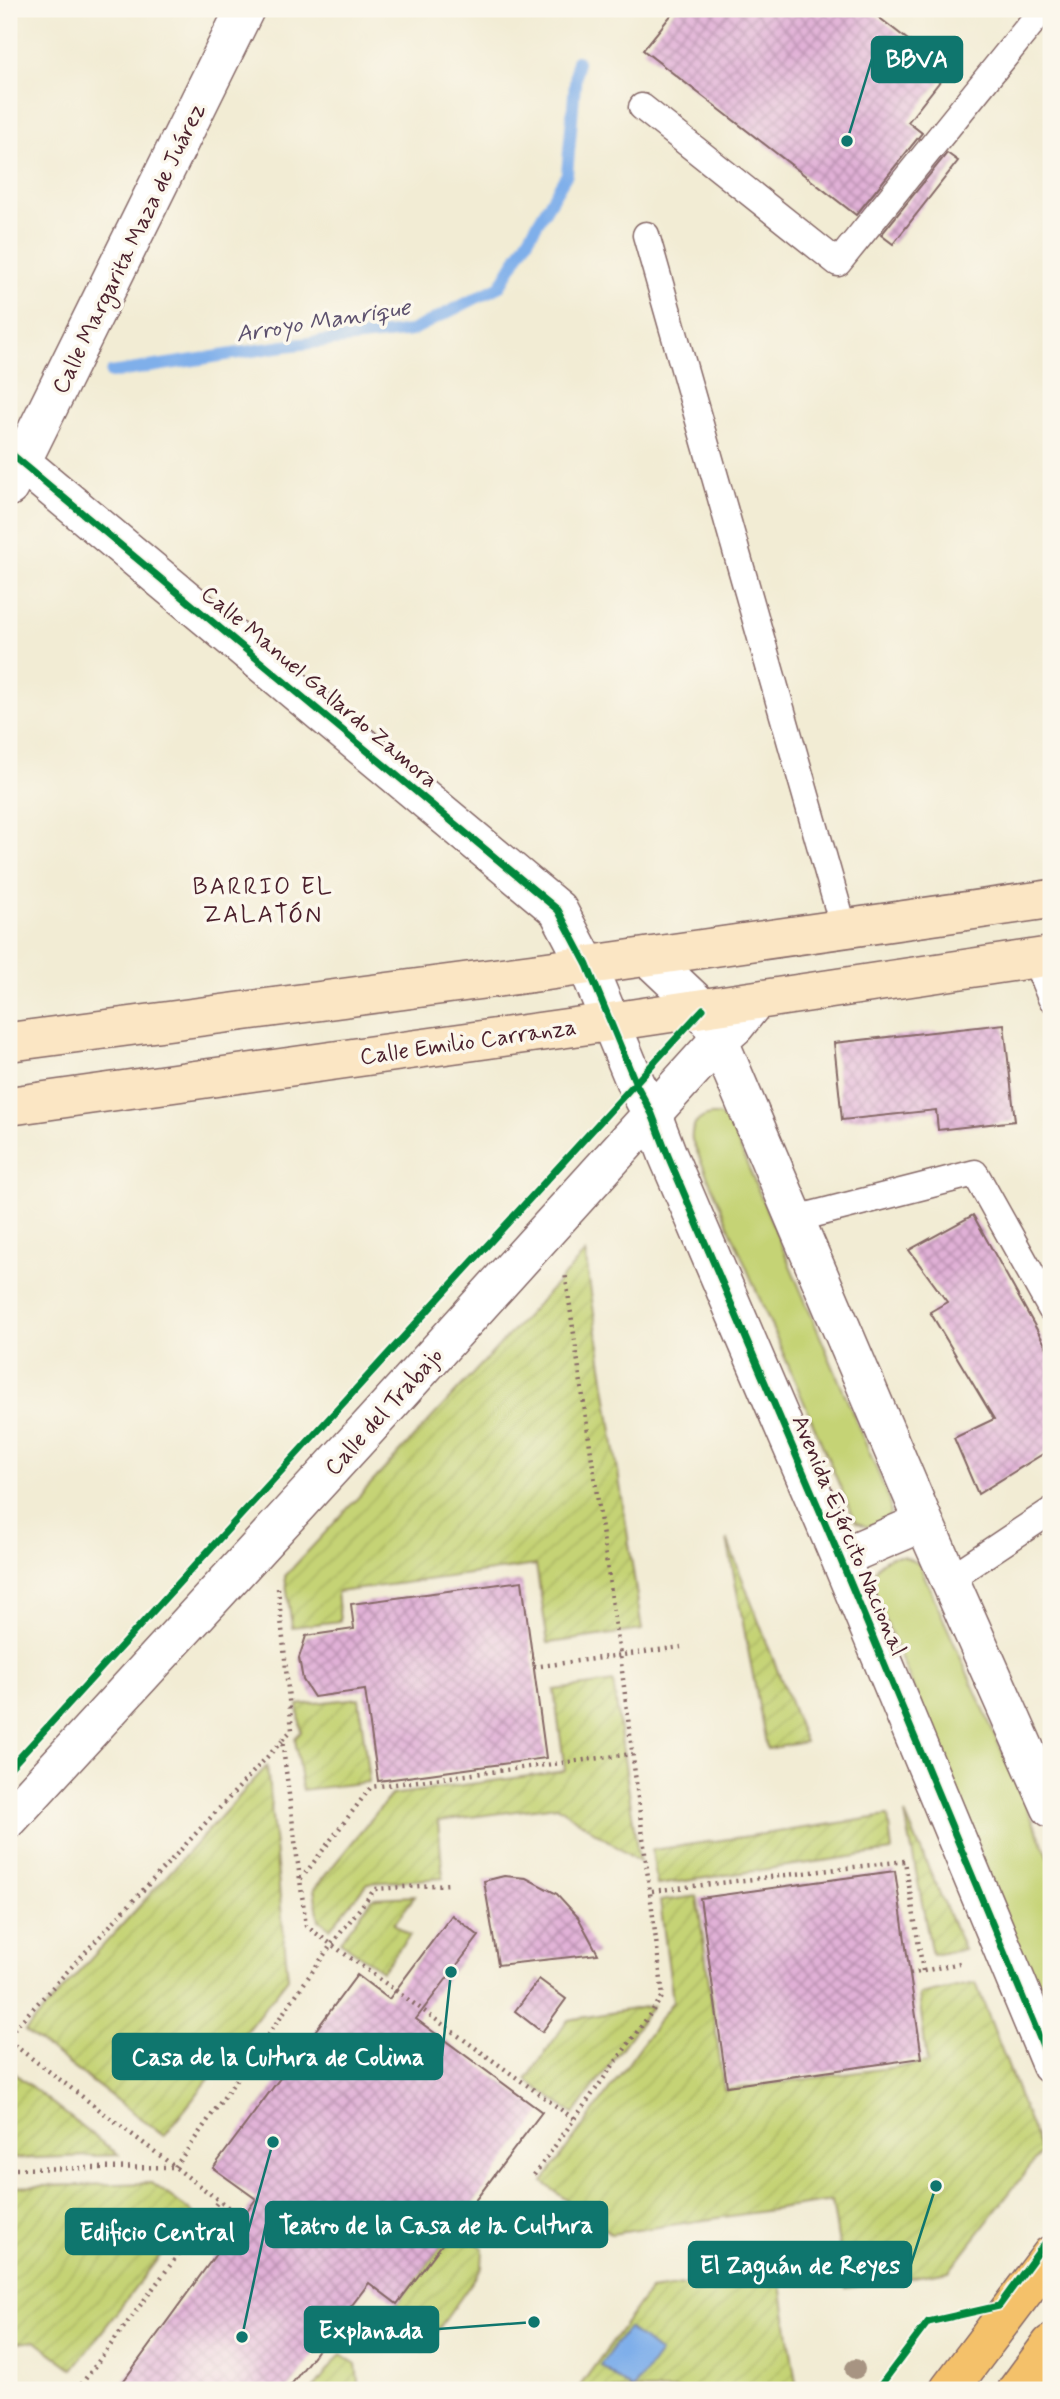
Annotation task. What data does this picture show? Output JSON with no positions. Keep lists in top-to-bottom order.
{
  "streets": {
    "main road": ["Calle Emilio Carranza"],
    "street": [
      "Calle Margarita Maza de Juárez",
      "Calle Manuel Gallardo Zamora",
      "Calle del Trabajo",
      "Avenida Ejército Nacional"
    ]
  },
  "crossings": [
    ["Calle Margarita Maza de Juárez", "Calle Manuel Gallardo Zamora"],
    ["Calle Manuel Gallardo Zamora", "Calle Emilio Carranza"],
    ["Calle Manuel Gallardo Zamora", "Avenida Ejército Nacional"],
    ["Calle Emilio Carranza", "Calle del Trabajo"],
    ["Calle Emilio Carranza", "Avenida Ejército Nacional"],
    ["Calle del Trabajo", "Avenida Ejército Nacional"]
  ],
  "districts": ["BARRIO EL ZALATÓN"],
  "water": ["Arroyo Manrique"],
  "places": [
    "BBVA",
    "Casa de la Cultura de Colima",
    "Edificio Central",
    "El Zaguán de Reyes",
    "Explanada",
    "Teatro de la Casa de la Cultura"
  ]
}
